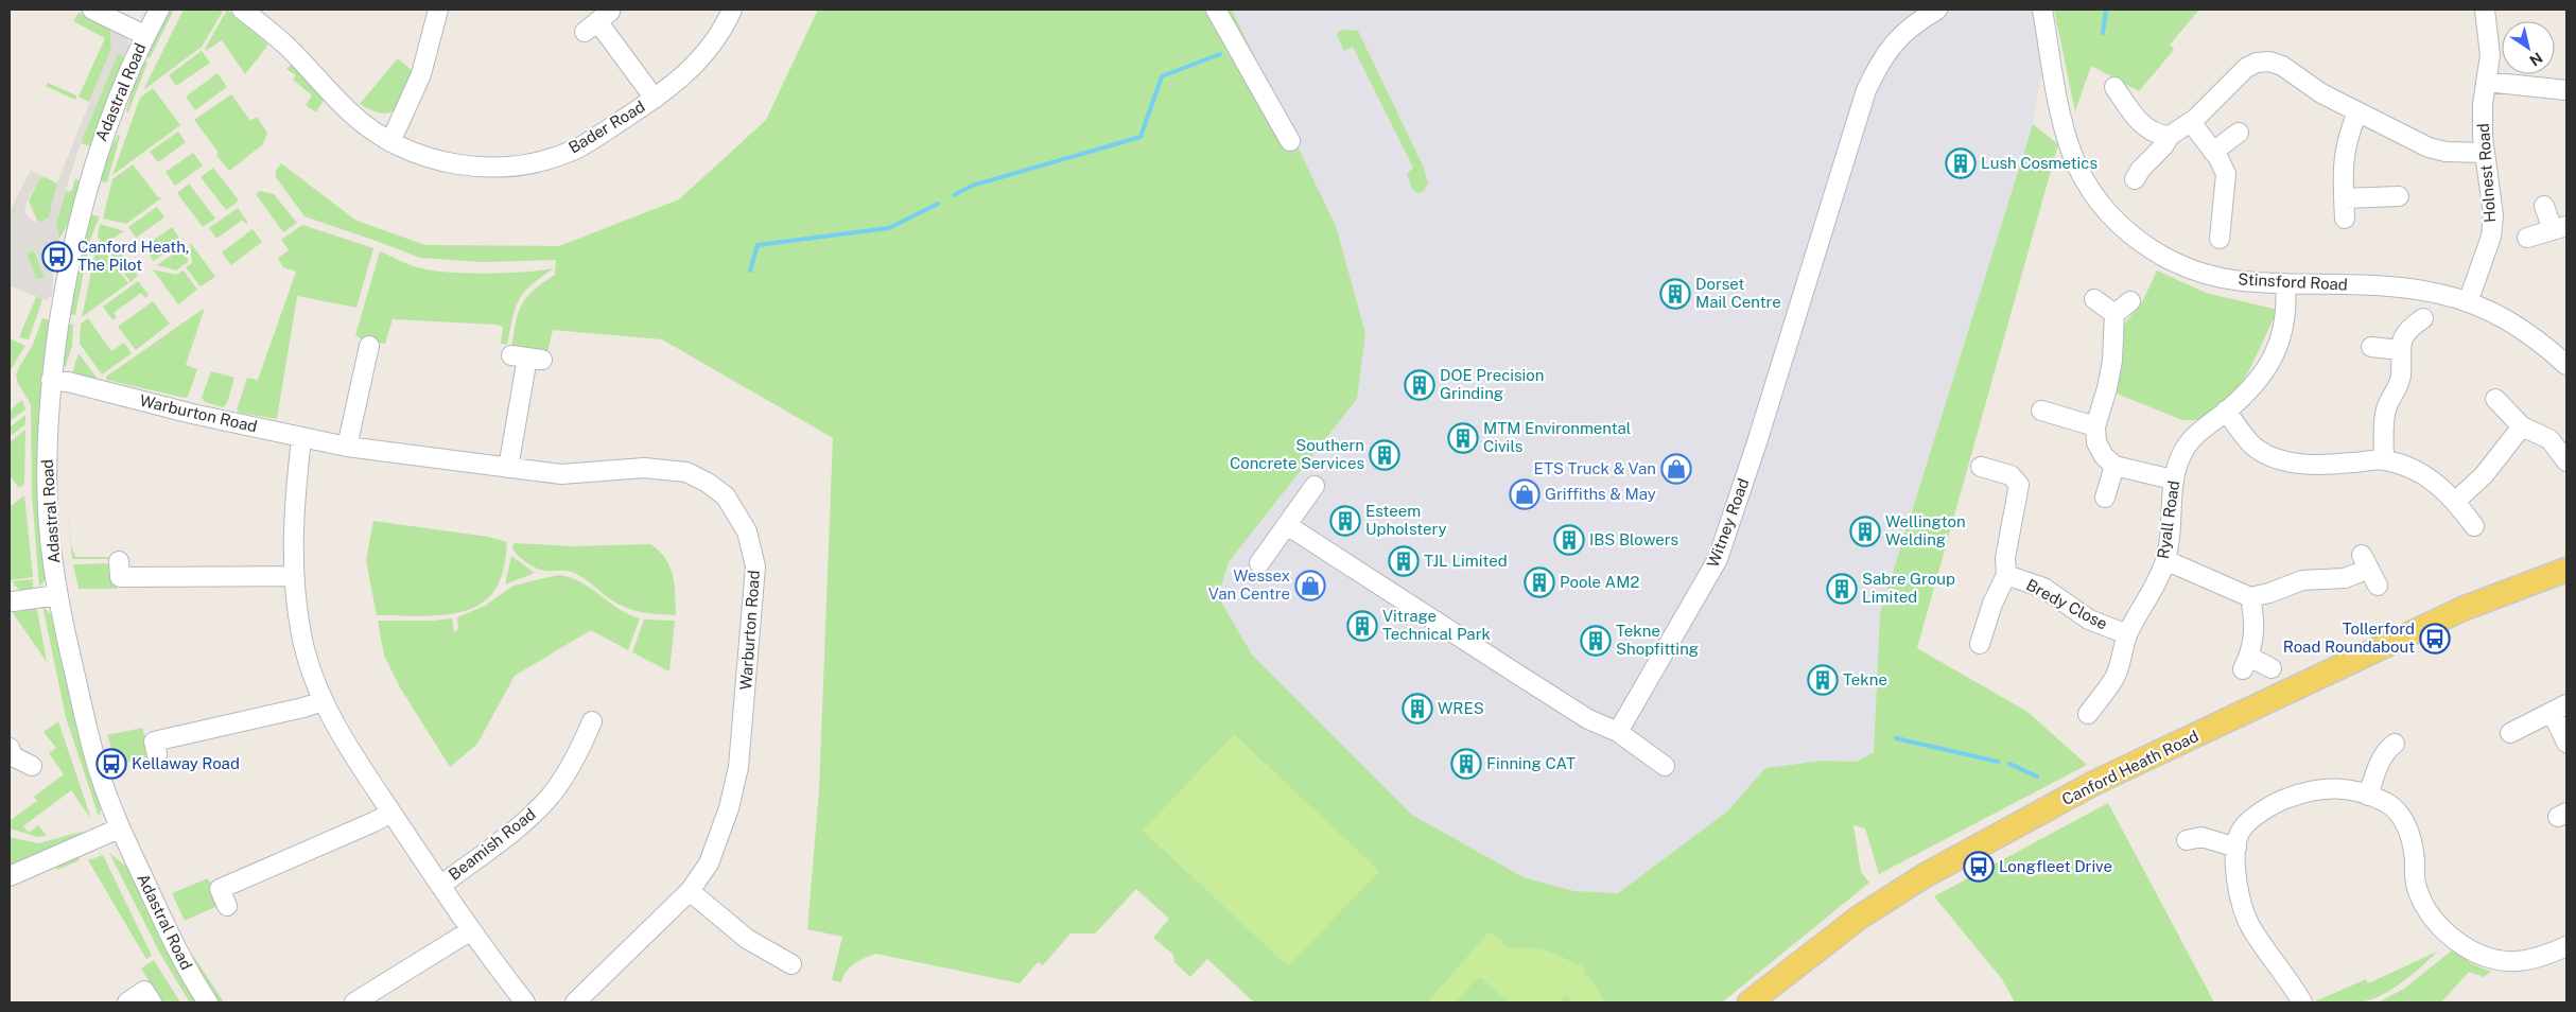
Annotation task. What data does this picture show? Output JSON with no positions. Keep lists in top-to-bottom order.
{
  "streets": {
    "main road": ["Canford Heath Road"],
    "street": [
      "Adastral Road",
      "Bader Road",
      "Holnest Road",
      "Stinsford Road",
      "Warburton Road",
      "Ryall Road",
      "Witney Road",
      "Bredy Close",
      "Beamish Road"
    ]
  },
  "crossings": [
    ["Adastral Road", "Warburton Road"],
    ["Holnest Road", "Stinsford Road"],
    ["Stinsford Road", "Ryall Road"],
    ["Warburton Road", "Beamish Road"],
    ["Ryall Road", "Bredy Close"]
  ],
  "places": {
    "building": [
      "Lush Cosmetics",
      "Dorset Mail Centre",
      "DOE Precision Grinding",
      "MTM Environmental Civils",
      "Southern Concrete Services",
      "Esteem Upholstery",
      "Wellington Welding",
      "IBS Blowers",
      "TJL Limited",
      "Poole AM2",
      "Sabre Group Limited",
      "Vitrage Technical Park",
      "Tekne Shopfitting",
      "Tekne",
      "WRES",
      "Finning CAT"
    ],
    "bus stop": [
      "Canford Heath, The Pilot",
      "Tollerford Road Roundabout",
      "Kellaway Road",
      "Longfleet Drive"
    ],
    "shop": ["ETS Truck & Van", "Griffiths & May", "Wessex Van Centre"]
  },
  "north": "bottom right"
}
